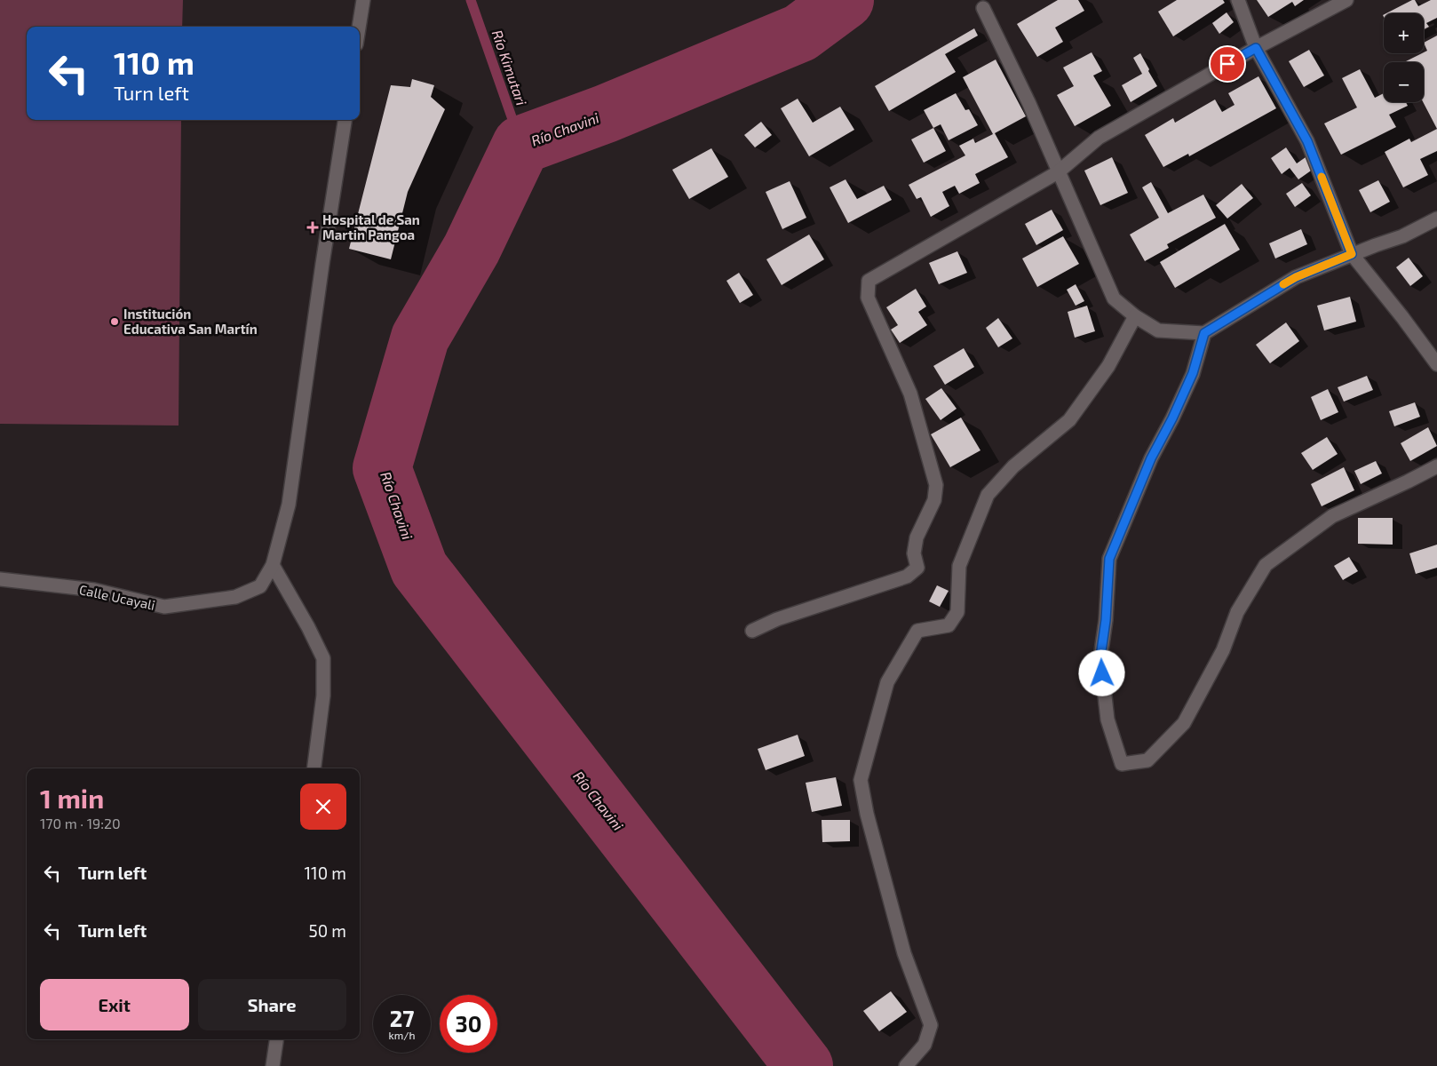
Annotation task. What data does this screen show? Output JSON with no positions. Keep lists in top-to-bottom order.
{
  "streets": {
    "street": ["Calle Ucayali"]
  },
  "water": ["Río Kimutari", "Río Chavini"],
  "places": {
    "health": ["Hospital de San Martin Pangoa"],
    "other": ["Institución Educativa San Martín"]
  },
  "page": {
    "map_buttons": ["+", "−"],
    "turn": ["110 m", "Turn left"],
    "heading": ["1 min", "170 m · 19:20"],
    "list": [
      {
        "name": "Turn left",
        "value": "110 m"
      },
      {
        "name": "Turn left",
        "value": "50 m"
      }
    ],
    "buttons": ["Exit", "Share"],
    "speed": "27 km/h",
    "limit": "30"
  }
}
